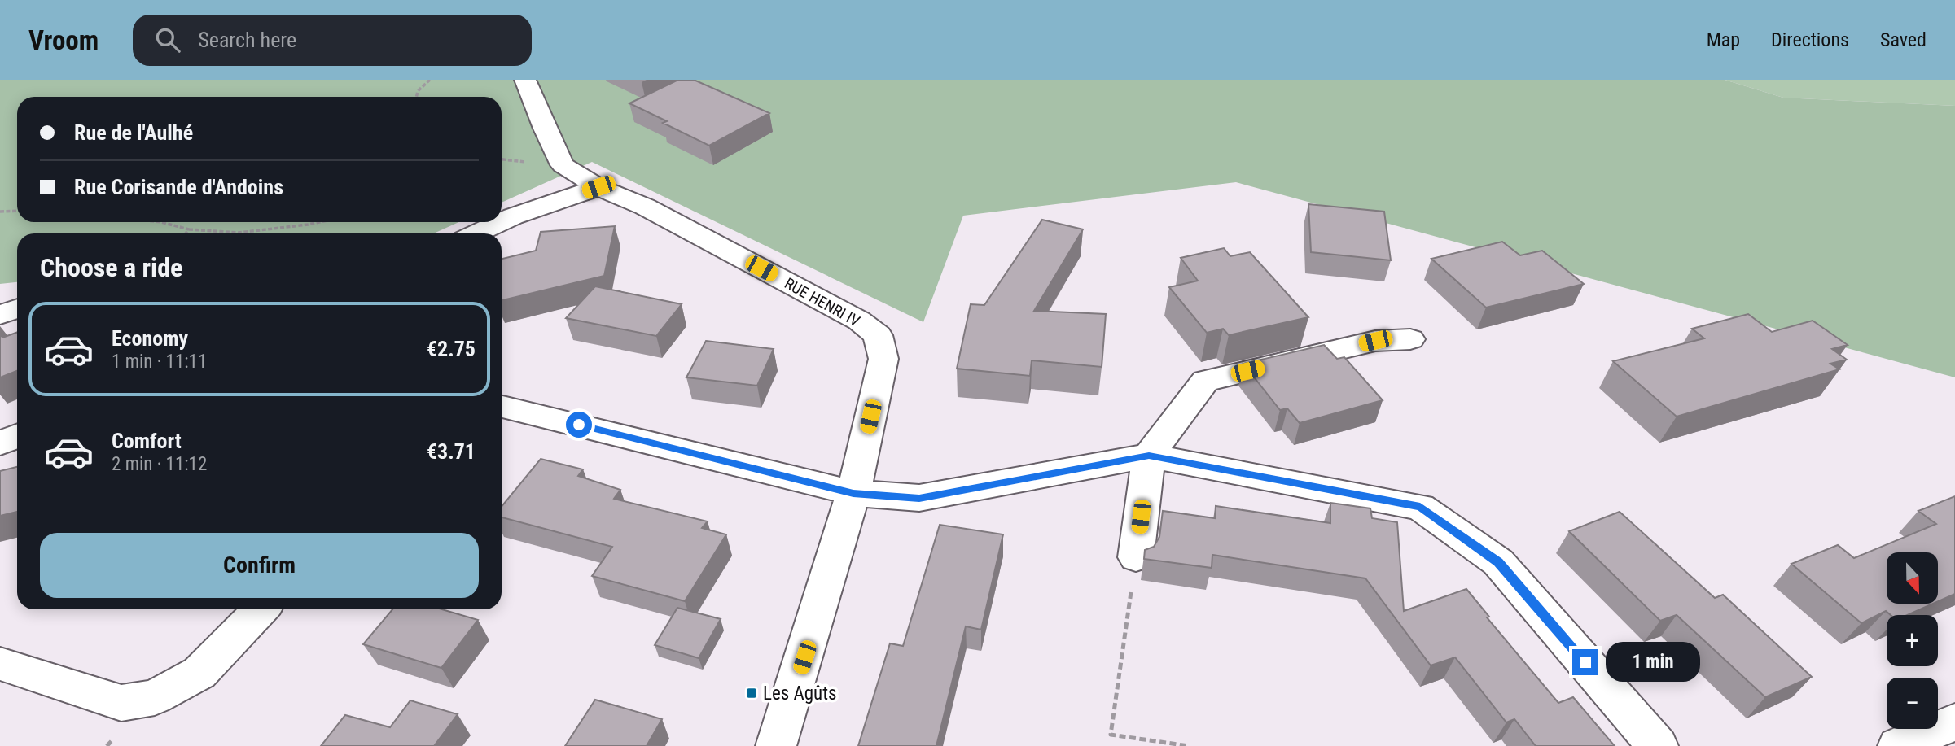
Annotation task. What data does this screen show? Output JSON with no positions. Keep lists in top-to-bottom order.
{
  "streets": {
    "street": ["RUE HENRI IV"]
  },
  "places": {
    "transit": ["Les Agûts"]
  },
  "north": "bottom",
  "page": {
    "header": "Vroom",
    "search": "Search here",
    "nav": ["Map", "Directions", "Saved"],
    "banner": ["Rue de l'Aulhé", "Rue Corisande d'Andoins"],
    "heading": "Choose a ride",
    "list": [
      {
        "name": "Economy",
        "note": "1 min · 11:11",
        "value": "€2.75"
      },
      {
        "name": "Comfort",
        "note": "2 min · 11:12",
        "value": "€3.71"
      }
    ],
    "buttons": "Confirm",
    "map_buttons": ["+", "−"],
    "bubble": "1 min"
  }
}
